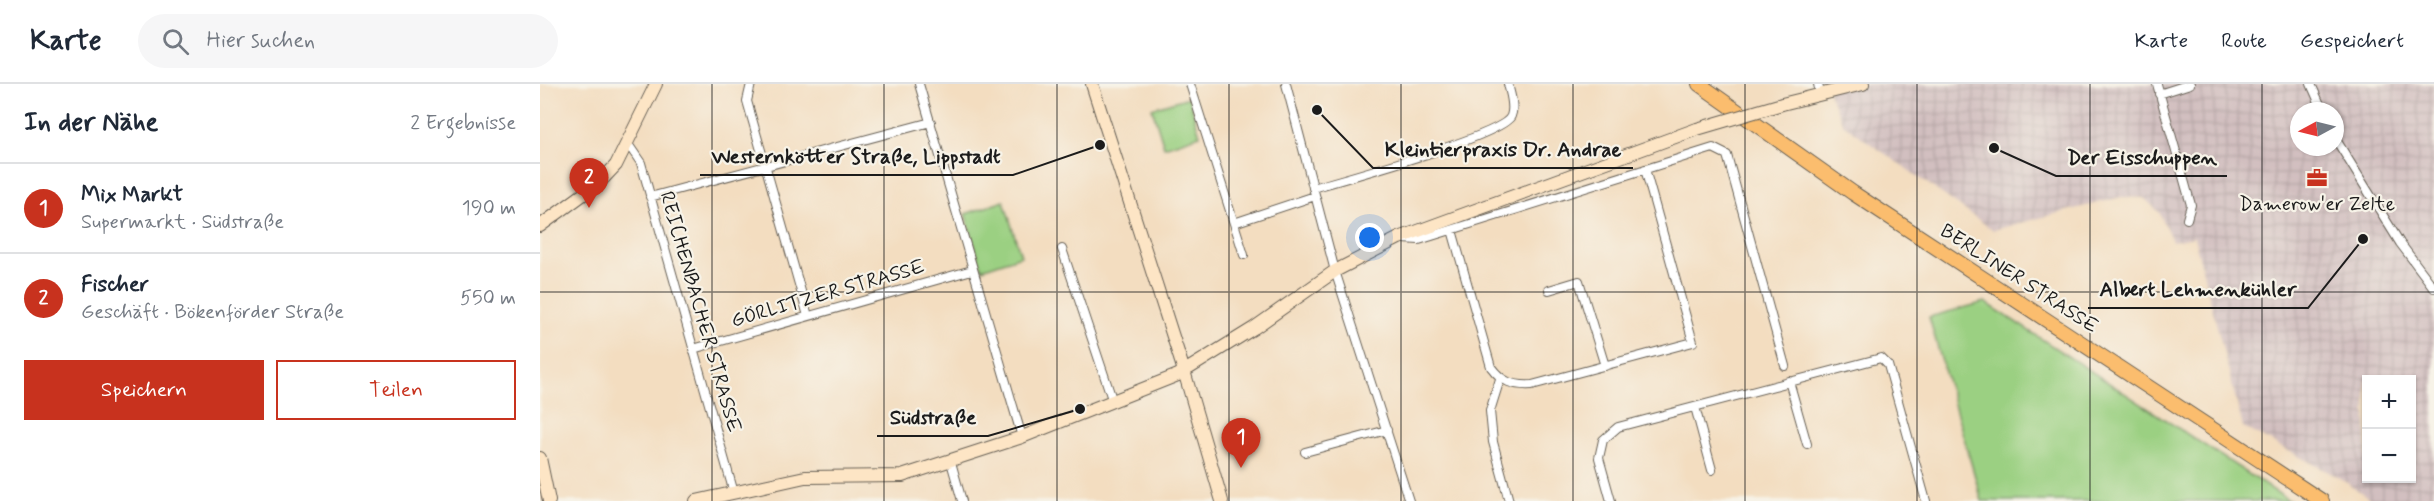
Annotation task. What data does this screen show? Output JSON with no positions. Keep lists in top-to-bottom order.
{
  "streets": {
    "main road": ["BERLINER STRASSE"],
    "street": ["GÖRLITZER STRASSE", "REICHENBACHER STRASSE"]
  },
  "crossings": [
    ["GÖRLITZER STRASSE", "REICHENBACHER STRASSE"]
  ],
  "places": {
    "other": [
      "Kleintierpraxis Dr. Andrae",
      "Westernkötter Straße, Lippstadt",
      "Der Eisschuppen",
      "Albert Lehmenkühler",
      "Südstraße"
    ],
    "office": ["Damerow'er Zelte"]
  },
  "north": "left",
  "page": {
    "header": "Karte",
    "search": "Hier suchen",
    "nav": ["Karte", "Route", "Gespeichert"],
    "heading": ["In der Nähe", "2 Ergebnisse"],
    "pins": ["2", "1"],
    "list": [
      {
        "mark": "1",
        "name": "Mix Markt",
        "note": "Supermarkt · Südstraße",
        "value": "190 m"
      },
      {
        "mark": "2",
        "name": "Fischer",
        "note": "Geschäft · Bökenförder Straße",
        "value": "550 m"
      }
    ],
    "buttons": ["Speichern", "Teilen"],
    "map_buttons": ["+", "−"]
  }
}
